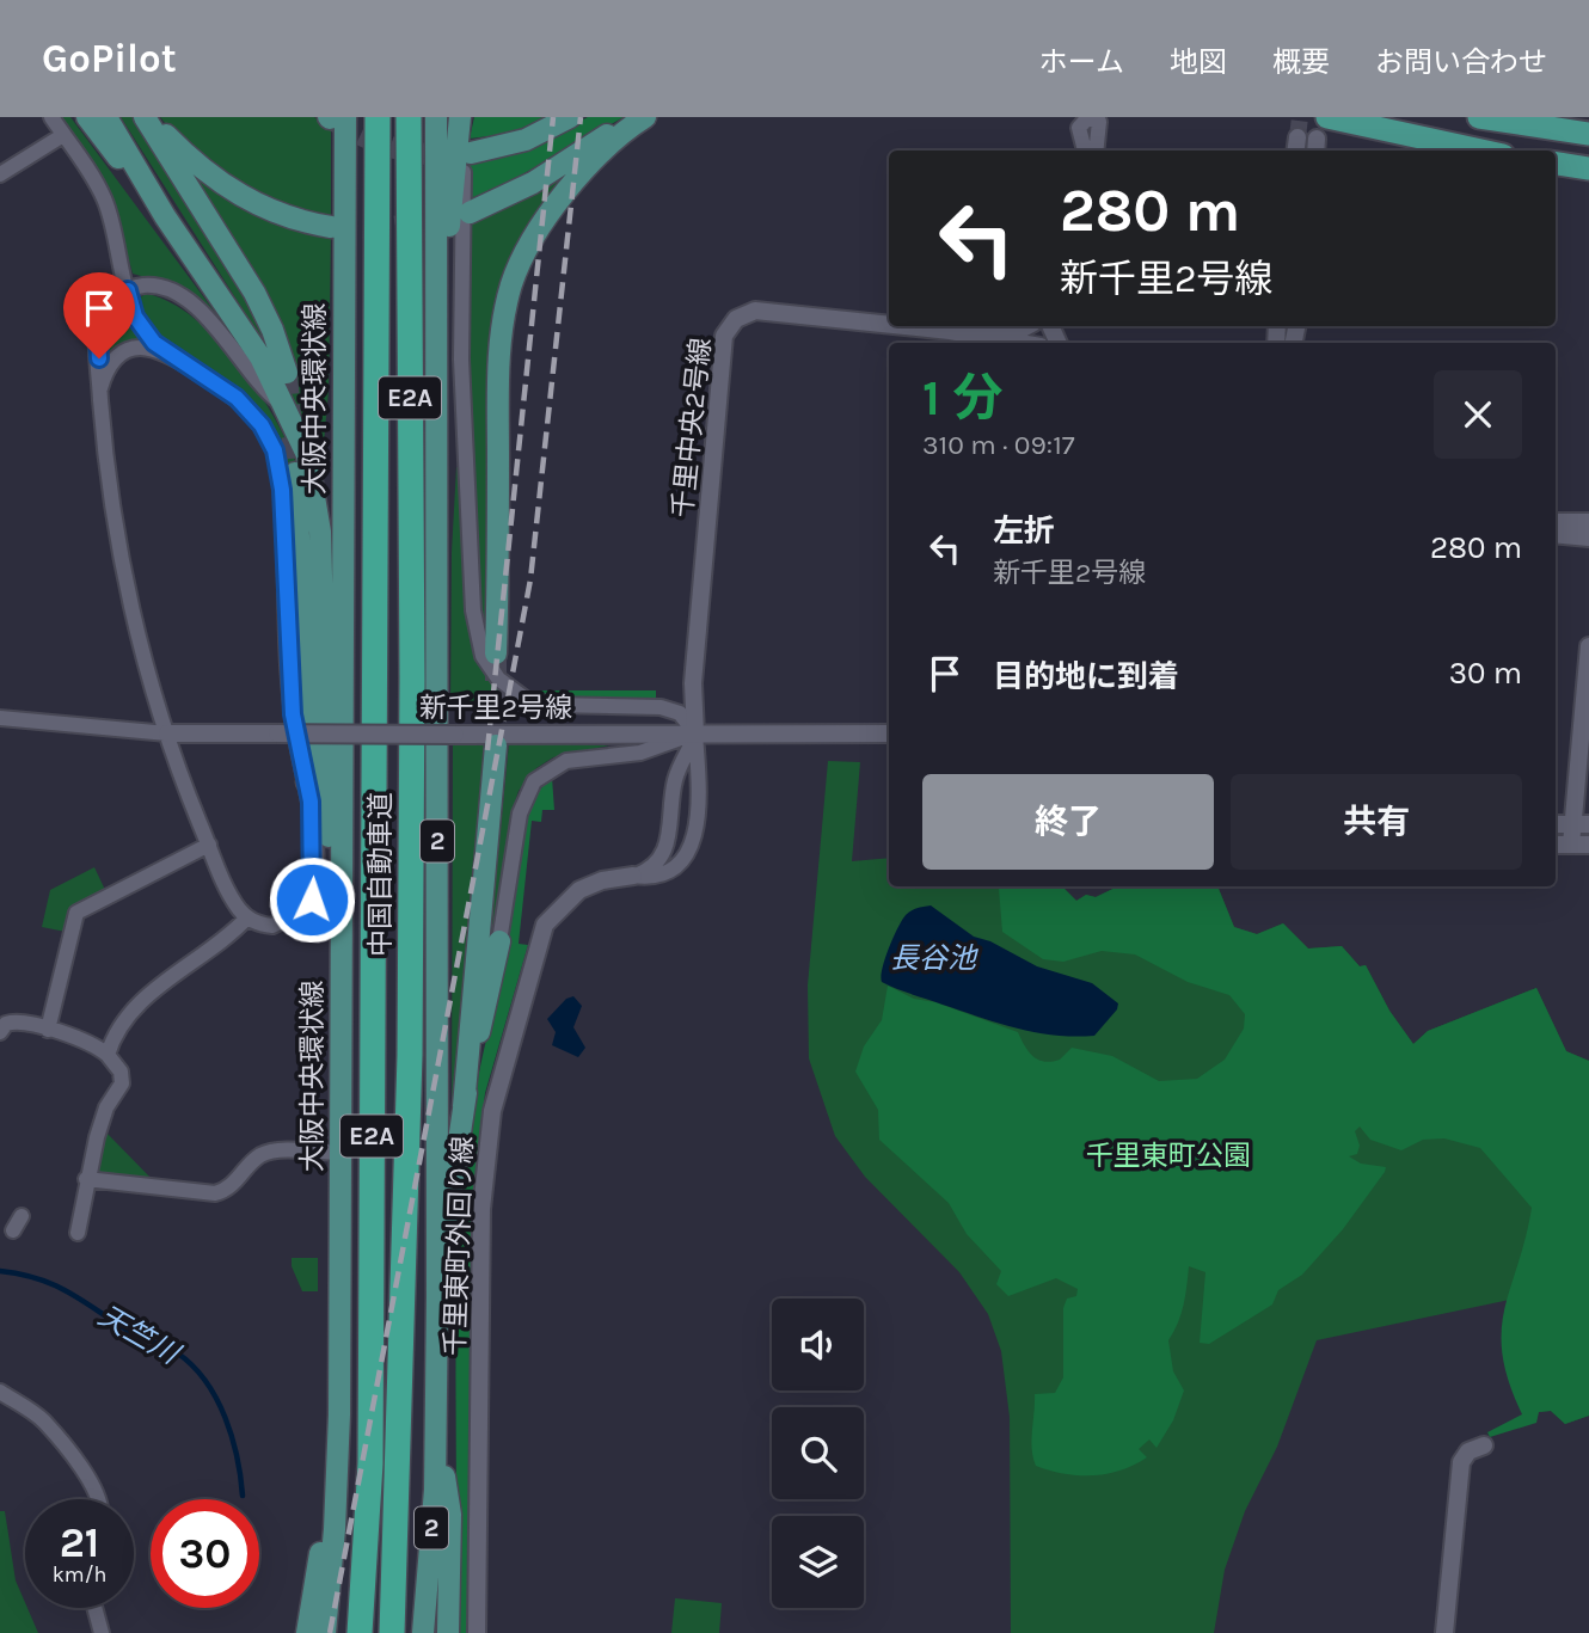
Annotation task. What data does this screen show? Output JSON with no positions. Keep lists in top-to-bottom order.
{
  "streets": {
    "highway": ["E2A", "中国自動車道"],
    "main road": ["大阪中央環状線", "2"],
    "street": ["千里中央2号線", "新千里2号線", "千里東町外回り線"]
  },
  "crossings": [
    ["千里中央2号線", "新千里2号線"],
    ["千里中央2号線", "千里東町外回り線"],
    ["新千里2号線", "千里東町外回り線"]
  ],
  "water": ["長谷池", "天竺川"],
  "parks": ["千里東町公園"],
  "page": {
    "header": "GoPilot",
    "nav": [
      "ホーム",
      "地図",
      "概要",
      "お問い合わせ"
    ],
    "turn": ["280 m", "新千里2号線"],
    "heading": ["1 分", "310 m · 09:17"],
    "list": [
      {
        "name": "左折",
        "note": "新千里2号線",
        "value": "280 m"
      },
      {
        "name": "目的地に到着",
        "value": "30 m"
      }
    ],
    "buttons": ["終了", "共有"],
    "speed": "21 km/h",
    "limit": "30"
  }
}
